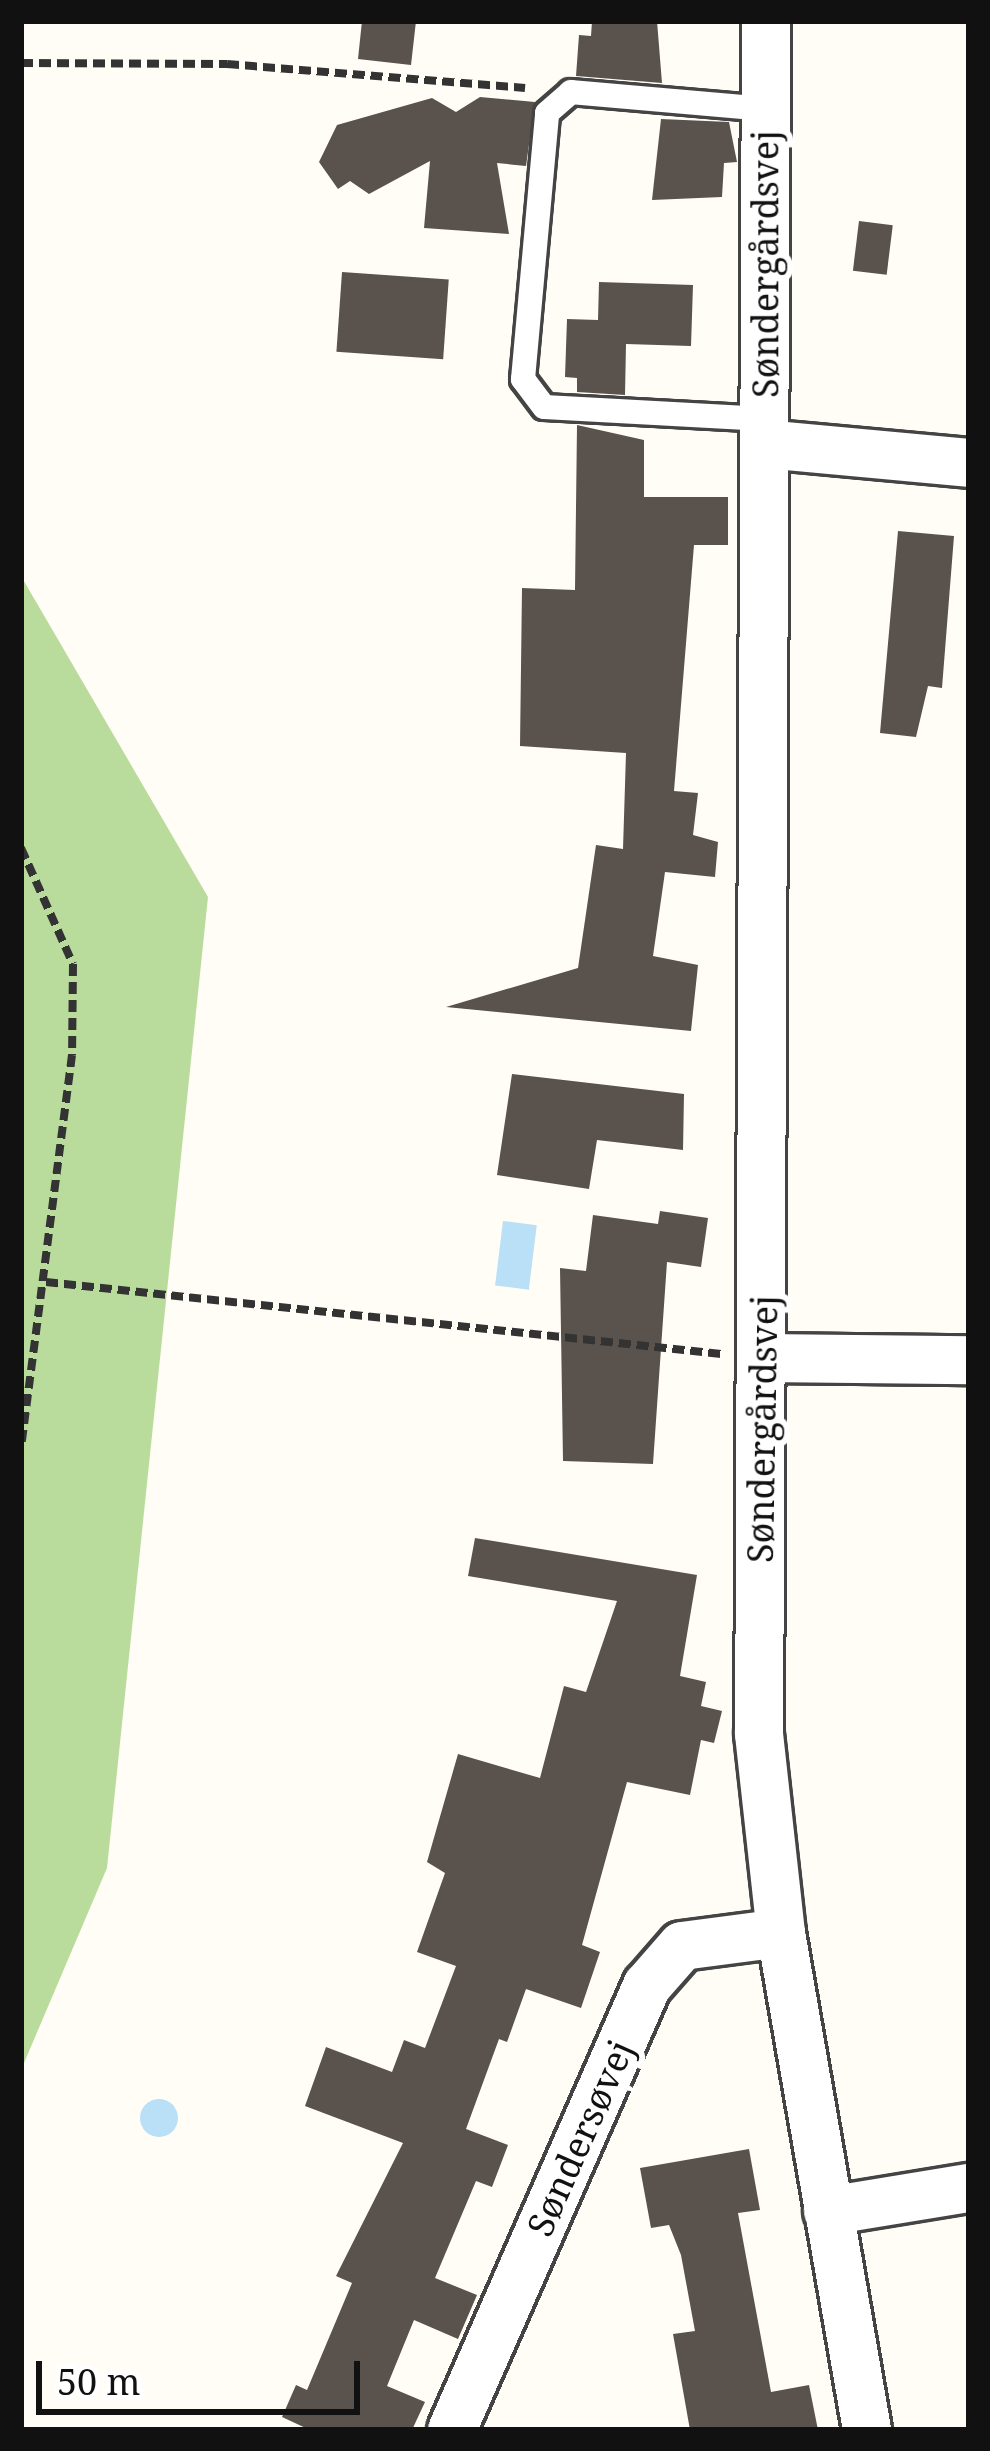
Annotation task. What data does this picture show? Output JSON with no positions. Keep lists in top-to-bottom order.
{
  "streets": {
    "street": ["Søndergårdsvej", "Søndersøvej"]
  },
  "crossings": [
    ["Søndergårdsvej", "Søndersøvej"]
  ],
  "scale_bar": "50 m"
}
